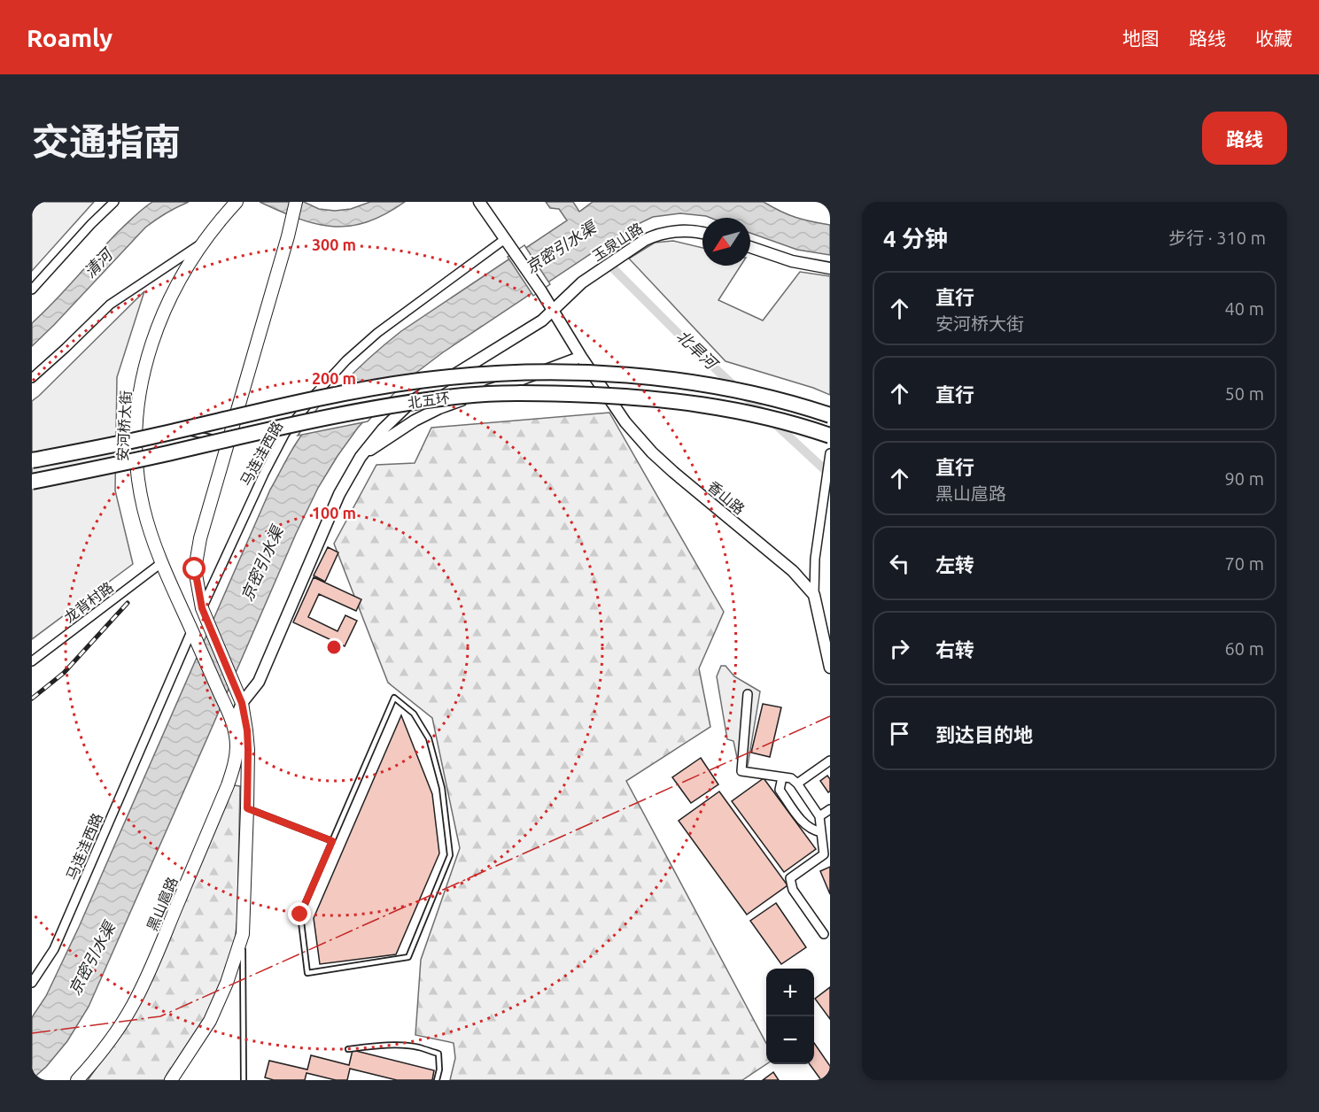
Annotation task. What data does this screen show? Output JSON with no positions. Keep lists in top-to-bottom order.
{
  "streets": {
    "highway": ["北五环"],
    "main road": ["安河桥大街", "黑山扈路"],
    "street": [
      "玉泉山路",
      "马连洼西路",
      "香山路",
      "龙背村路"
    ]
  },
  "crossings": [
    ["玉泉山路", "香山路"],
    ["安河桥大街", "马连洼西路"],
    ["安河桥大街", "龙背村路"],
    ["安河桥大街", "黑山扈路"]
  ],
  "water": ["京密引水渠", "清河", "北旱河"],
  "north": "bottom left",
  "page": {
    "header": "Roamly",
    "nav": ["地图", "路线", "收藏"],
    "title": "交通指南",
    "buttons": "路线",
    "heading": ["4 分钟", "步行 · 310 m"],
    "list": [
      ["直行", "安河桥大街", "40 m"],
      ["直行", "50 m"],
      ["直行", "黑山扈路", "90 m"],
      ["左转", "70 m"],
      ["右转", "60 m"],
      "到达目的地"
    ],
    "map_buttons": ["+", "−"]
  },
  "rings": ["300 m", "200 m", "100 m"]
}
